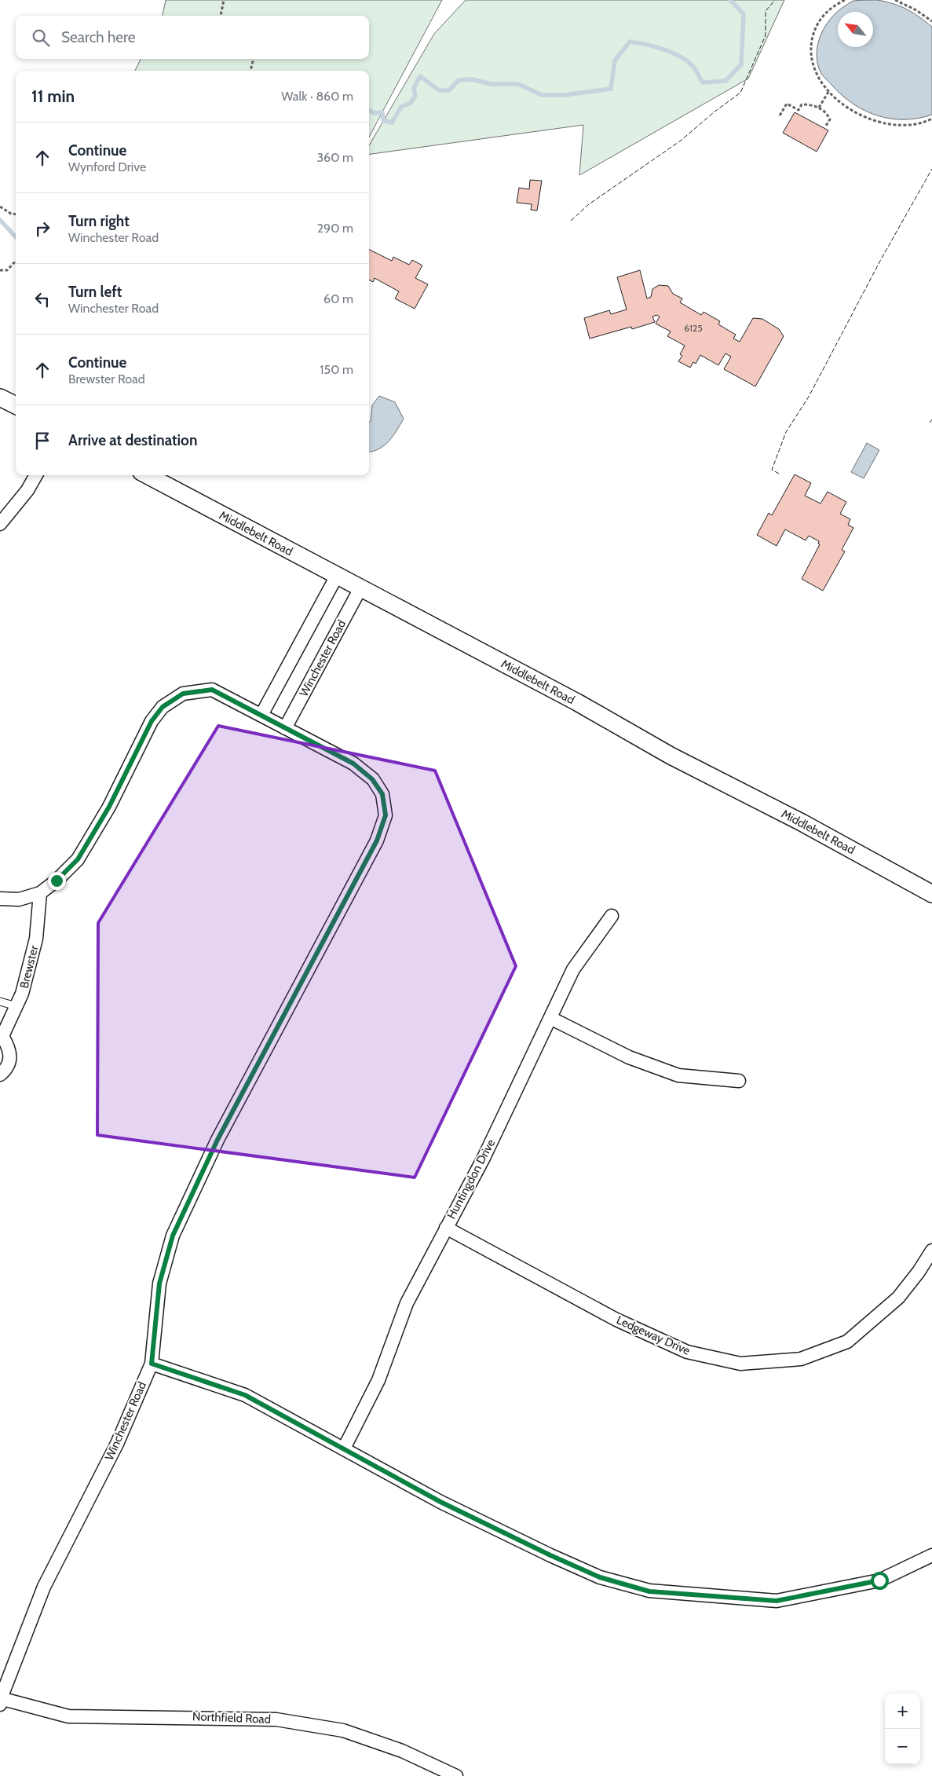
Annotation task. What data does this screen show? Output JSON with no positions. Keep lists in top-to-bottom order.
{
  "streets": {
    "street": [
      "Middlebelt Road",
      "Winchester Road",
      "Brewster",
      "Huntingdon Drive",
      "Ledgeway Drive",
      "Northfield Road"
    ]
  },
  "crossings": [
    ["Middlebelt Road", "Winchester Road"],
    ["Winchester Road", "Brewster"],
    ["Winchester Road", "Northfield Road"],
    ["Huntingdon Drive", "Ledgeway Drive"]
  ],
  "house_numbers": ["6125"],
  "north": "top left",
  "page": {
    "search": "Search here",
    "heading": ["11 min", "Walk · 860 m"],
    "list": [
      ["Continue", "Wynford Drive", "360 m"],
      ["Turn right", "Winchester Road", "290 m"],
      ["Turn left", "Winchester Road", "60 m"],
      ["Continue", "Brewster Road", "150 m"],
      "Arrive at destination"
    ],
    "map_buttons": ["+", "−"]
  }
}
